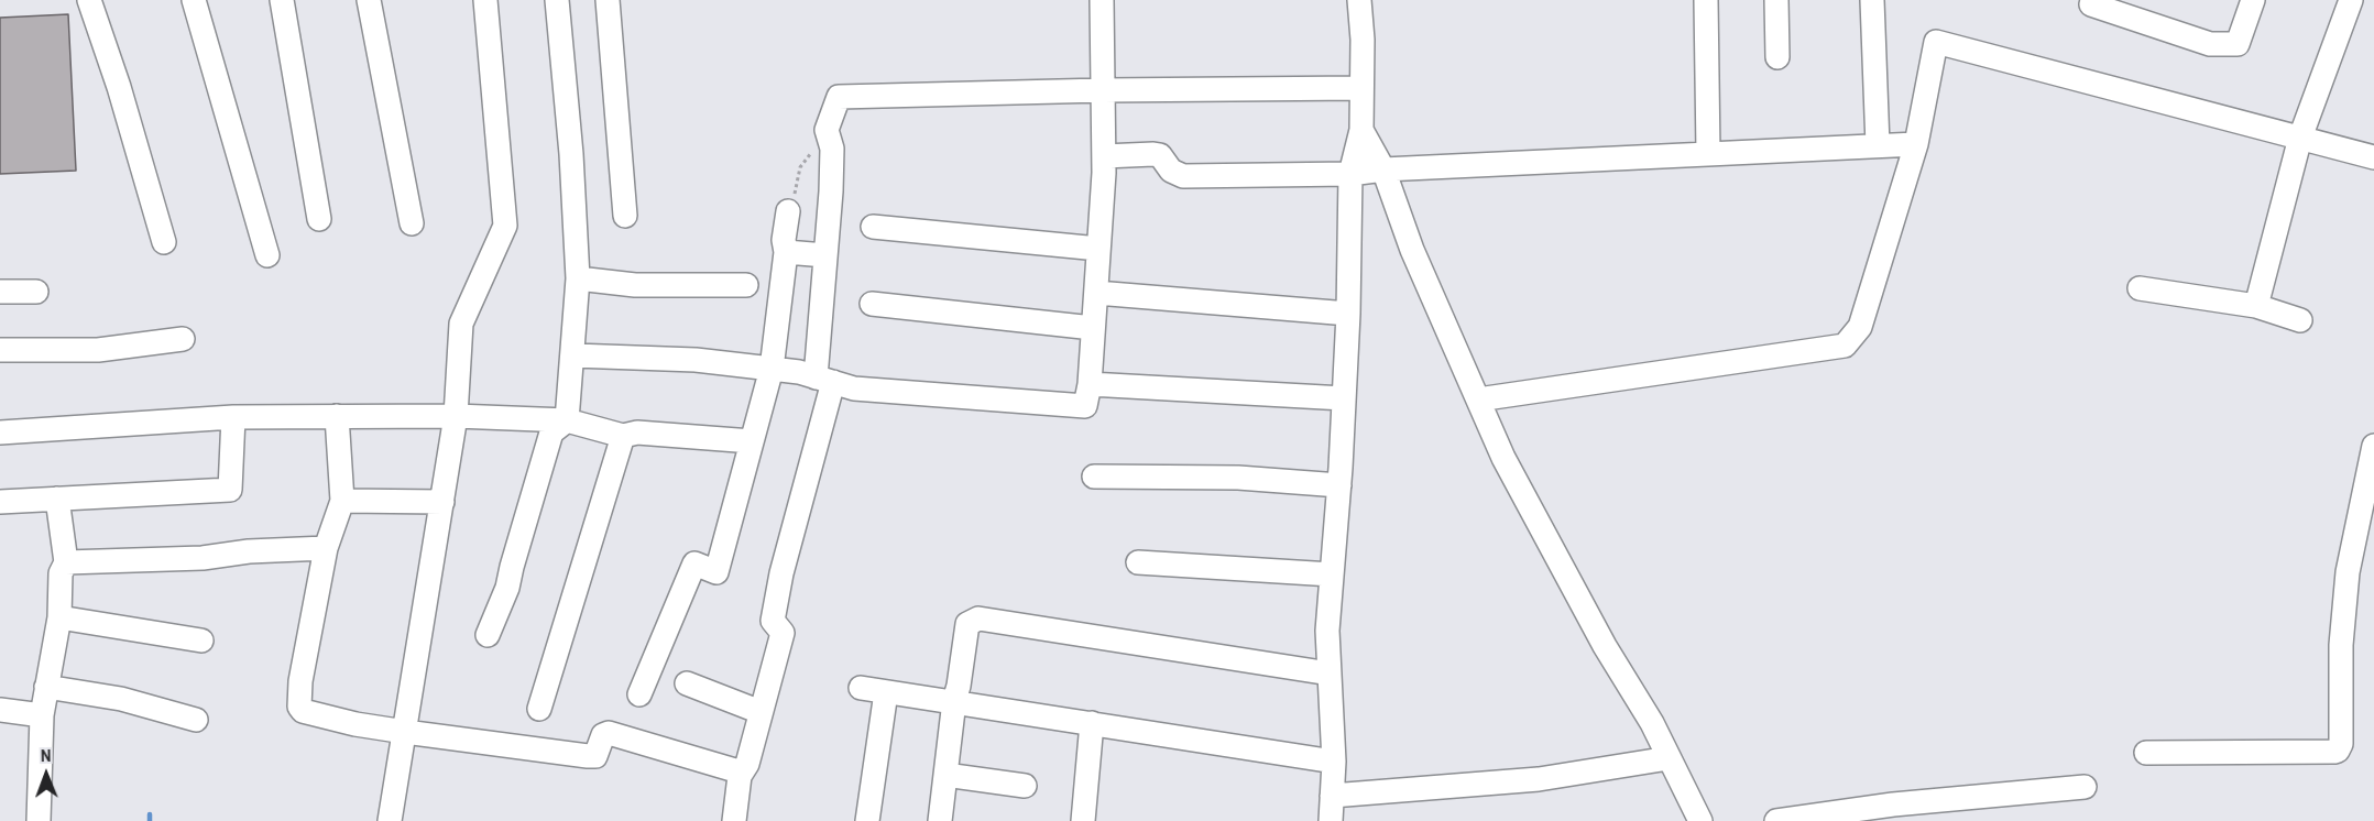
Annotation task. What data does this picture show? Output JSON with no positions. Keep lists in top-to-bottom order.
{
  "north": "top"
}
